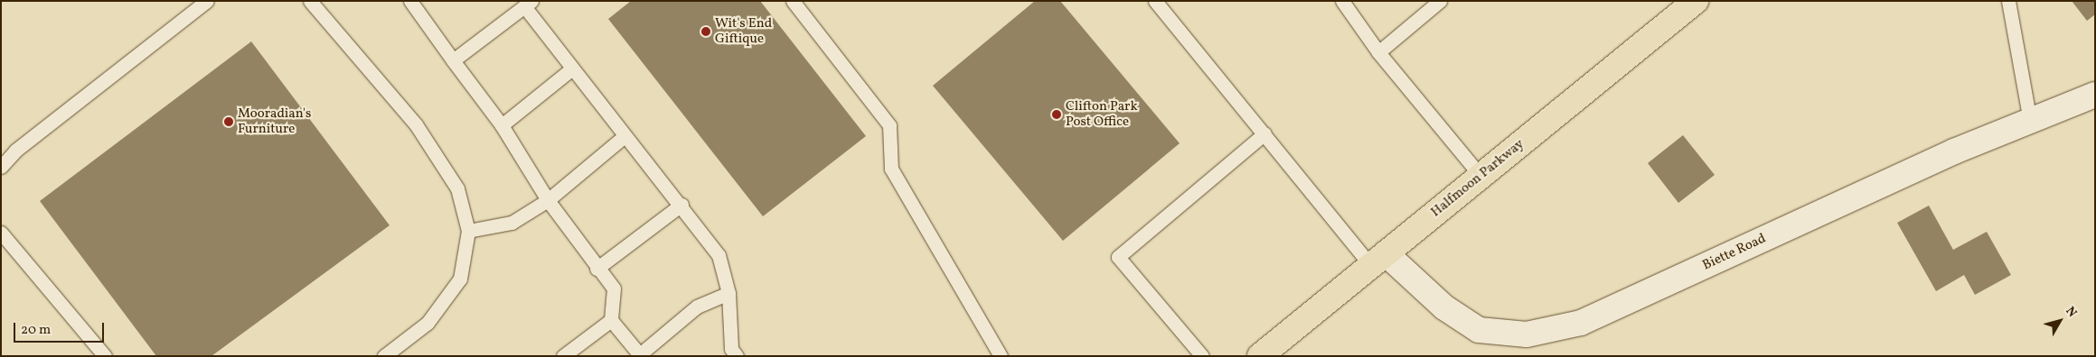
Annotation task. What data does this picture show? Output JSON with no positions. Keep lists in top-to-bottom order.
{
  "streets": {
    "main road": ["Halfmoon Parkway"],
    "street": ["Biette Road"]
  },
  "crossings": [
    ["Halfmoon Parkway", "Biette Road"]
  ],
  "places": ["Wit's End Giftique", "Clifton Park Post Office", "Mooradian's Furniture"],
  "scale_bar": "20 m",
  "north": "top right"
}
